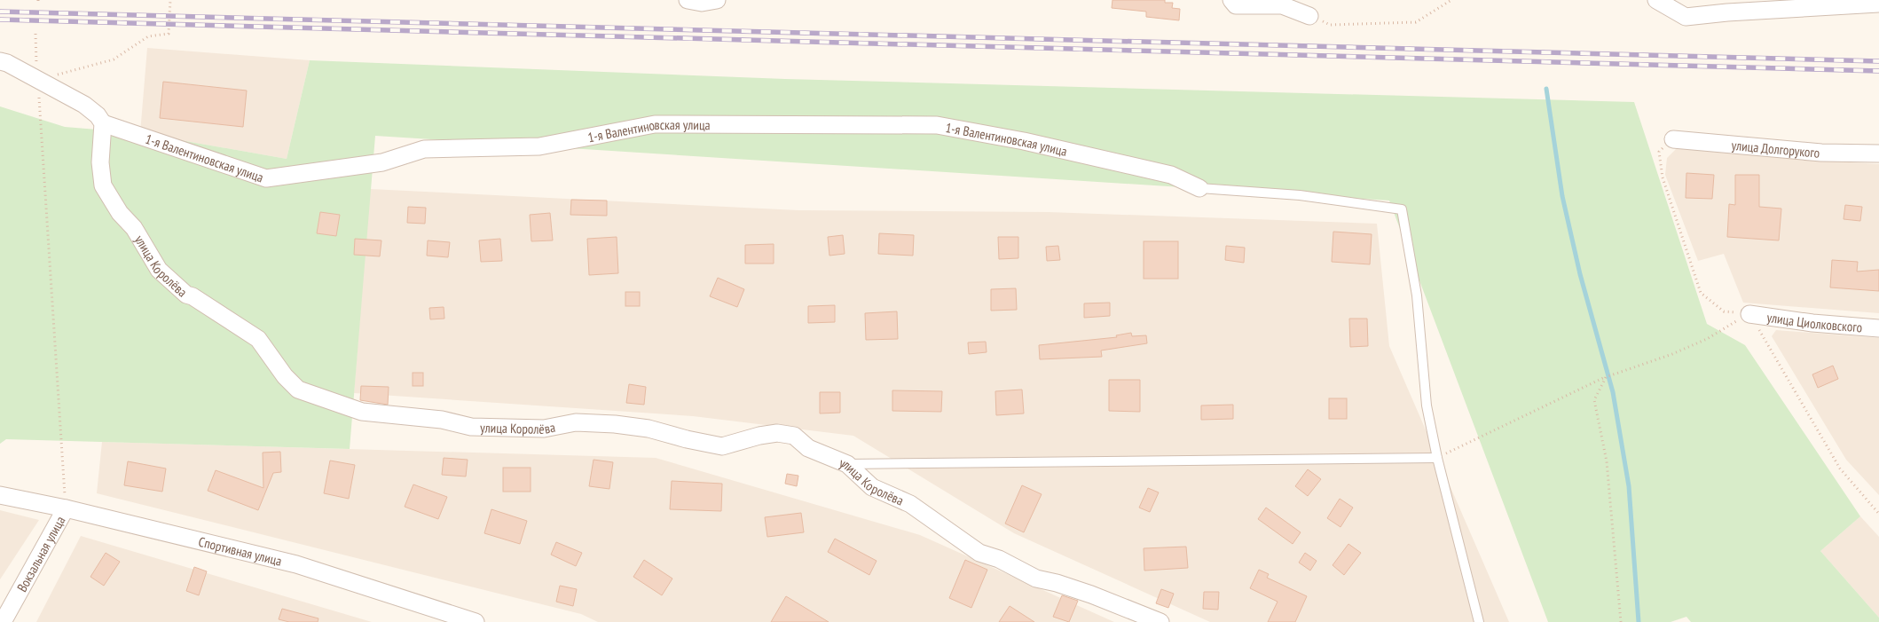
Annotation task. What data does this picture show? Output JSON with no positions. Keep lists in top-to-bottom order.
{
  "streets": {
    "street": [
      "1-я Валентиновская улица",
      "улица Долгорукого",
      "улица Королёва",
      "улица Циолковского",
      "Спортивная улица",
      "Вокзальная улица"
    ]
  },
  "crossings": [
    ["1-я Валентиновская улица", "улица Королёва"],
    ["Спортивная улица", "Вокзальная улица"]
  ]
}
